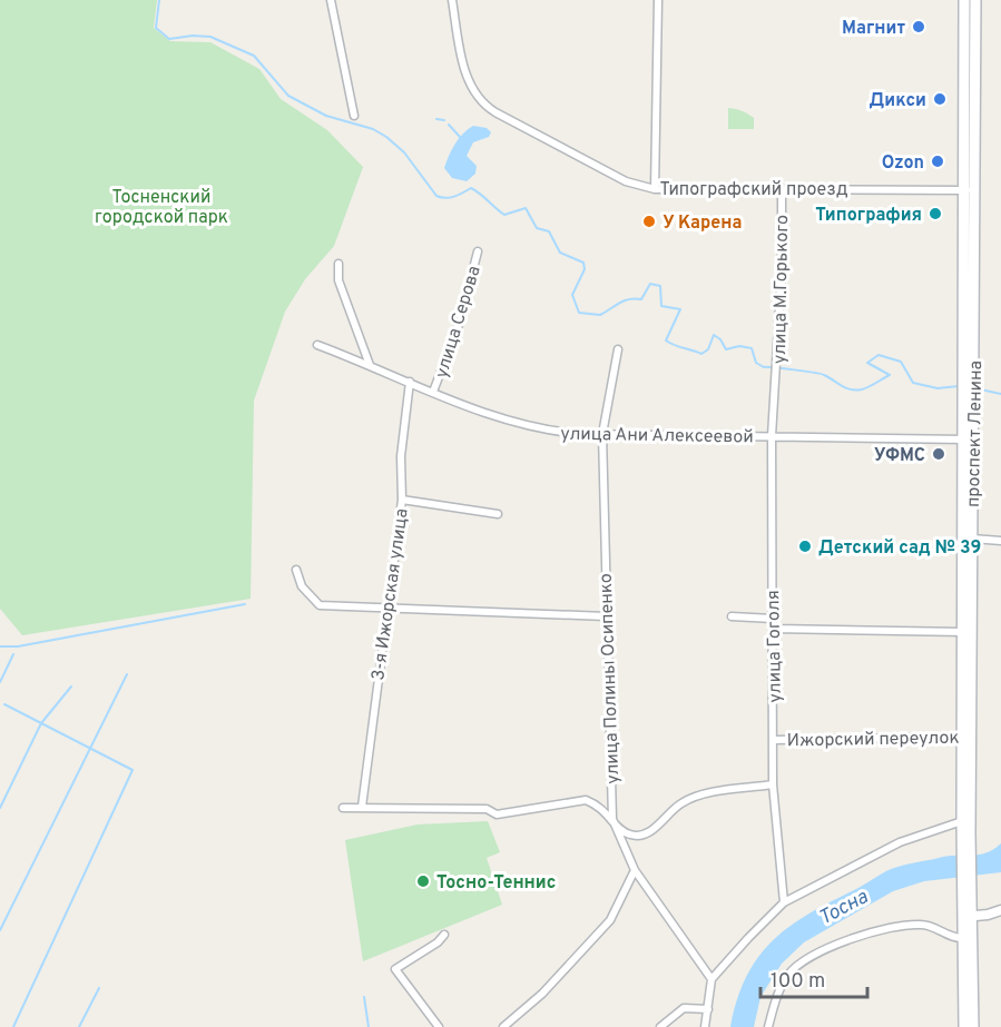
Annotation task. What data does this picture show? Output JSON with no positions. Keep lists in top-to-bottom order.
{
  "streets": {
    "main road": ["проспект Ленина"],
    "street": [
      "Типографский проезд",
      "улица М.Горького",
      "улица Серова",
      "улица Ани Алексеевой",
      "3-я Ижорская улица",
      "улица Гоголя",
      "улица Полины Осипенко",
      "Ижорский переулок"
    ]
  },
  "crossings": [
    ["Типографский проезд", "улица М.Горького"],
    ["Типографский проезд", "проспект Ленина"],
    ["улица М.Горького", "улица Гоголя"],
    ["улица Серова", "улица Ани Алексеевой"],
    ["улица Ани Алексеевой", "проспект Ленина"],
    ["улица Ани Алексеевой", "3-я Ижорская улица"],
    ["улица Ани Алексеевой", "улица Гоголя"],
    ["улица Ани Алексеевой", "улица Полины Осипенко"],
    ["проспект Ленина", "Ижорский переулок"],
    ["улица Гоголя", "Ижорский переулок"]
  ],
  "water": ["Тосна"],
  "parks": ["Тосненский городской парк"],
  "places": [
    "Магнит",
    "Дикси",
    "Ozon",
    "Типография",
    "У Карена",
    "УФМС",
    "Детский сад № 39",
    "Тосно-Теннис"
  ],
  "scale_bar": "100 m"
}
